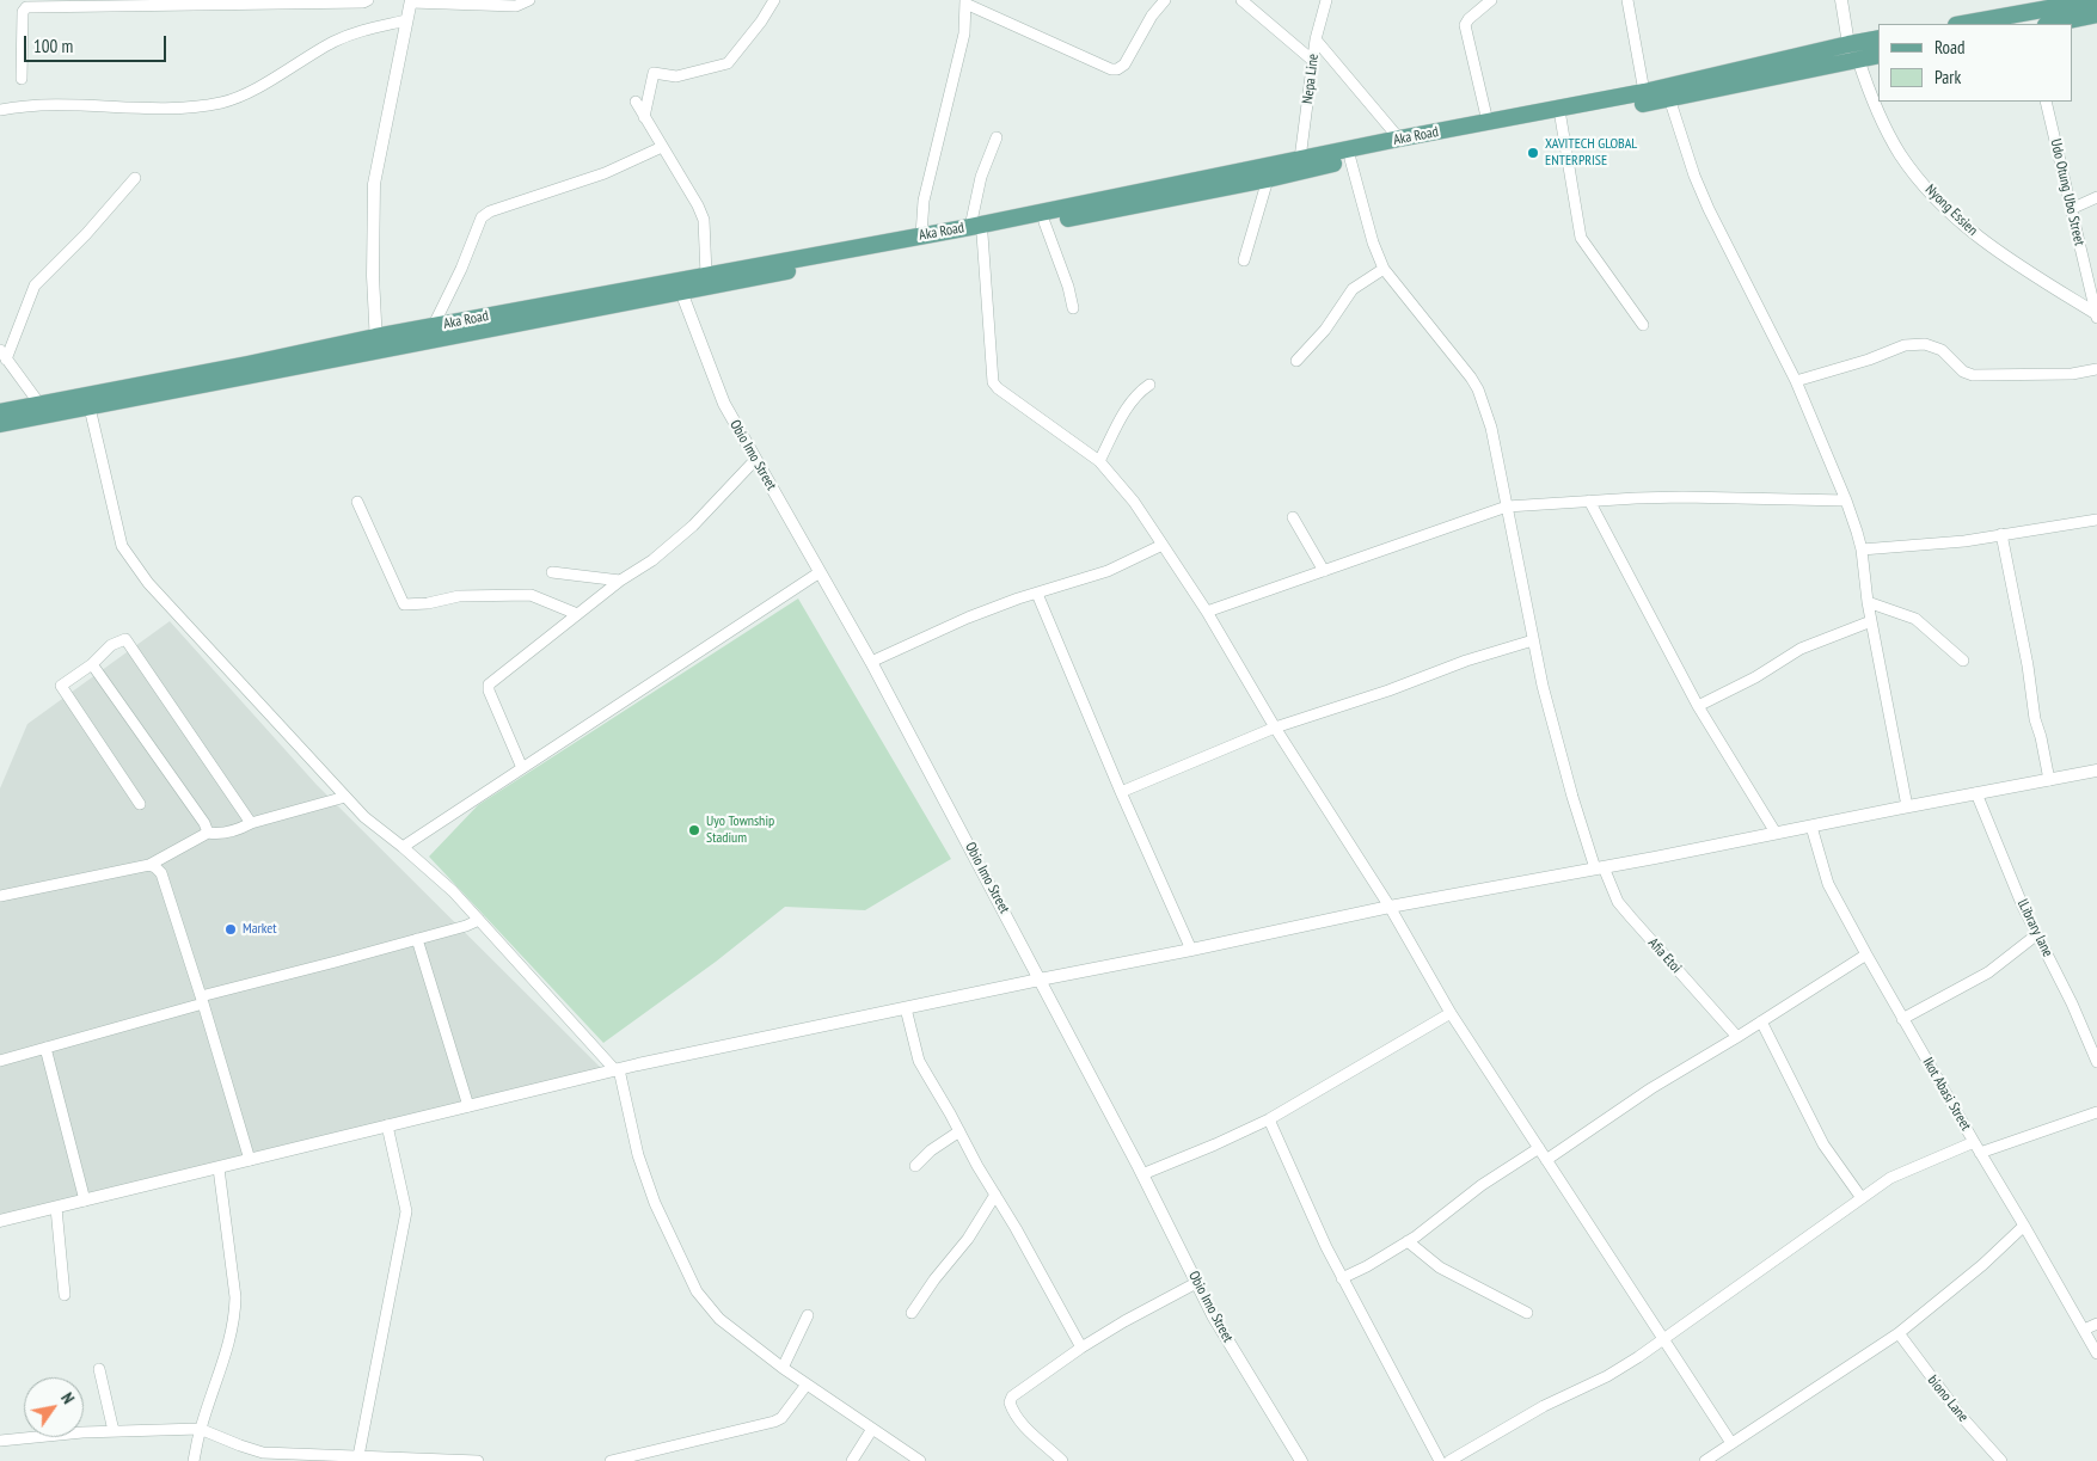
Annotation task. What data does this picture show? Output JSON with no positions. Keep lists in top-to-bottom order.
{
  "streets": {
    "main road": ["Aka Road"],
    "street": [
      "Nepa Line",
      "Udo Otung Ubo Street",
      "Nyong Essien",
      "Obio Imo Street",
      "lLibrary lane",
      "Afia Etoi",
      "Ikot Abasi Street",
      "biono Lane"
    ]
  },
  "crossings": [
    ["Nepa Line", "Aka Road"],
    ["Aka Road", "Nyong Essien"],
    ["Aka Road", "Obio Imo Street"],
    ["Aka Road", "Afia Etoi"],
    ["Udo Otung Ubo Street", "Nyong Essien"]
  ],
  "places": ["XAVITECH GLOBAL ENTERPRISE", "Uyo Township Stadium", "Market"],
  "legend": ["Road", "Park"],
  "scale_bar": "100 m",
  "north": "top right"
}
